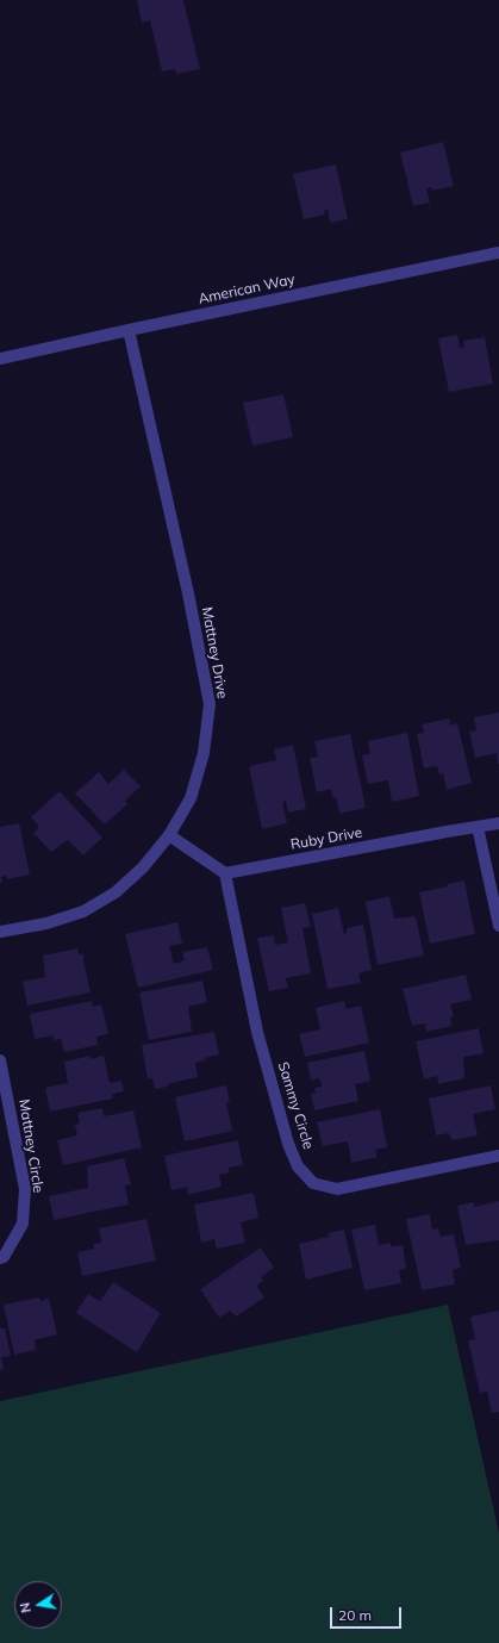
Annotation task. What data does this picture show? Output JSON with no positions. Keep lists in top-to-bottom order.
{
  "streets": {
    "street": [
      "American Way",
      "Mattney Drive",
      "Ruby Drive",
      "Sammy Circle",
      "Mattney Circle"
    ]
  },
  "crossings": [
    ["American Way", "Mattney Drive"],
    ["Ruby Drive", "Sammy Circle"]
  ],
  "scale_bar": "20 m",
  "north": "left"
}
